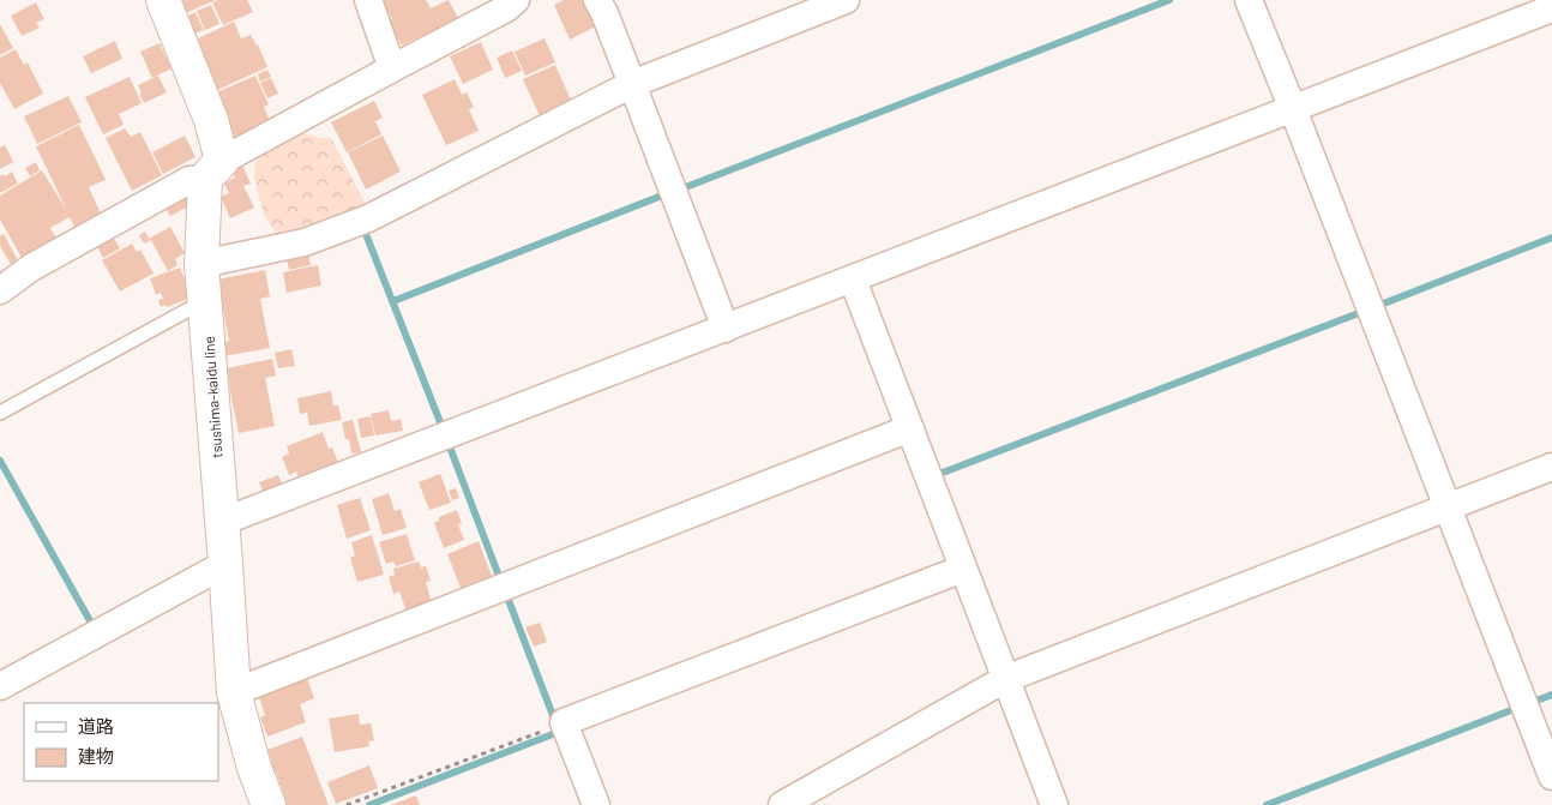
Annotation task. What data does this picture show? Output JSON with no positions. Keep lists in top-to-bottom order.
{
  "streets": {
    "main road": ["tsushima-kaidu line"]
  },
  "legend": ["道路", "建物"]
}
